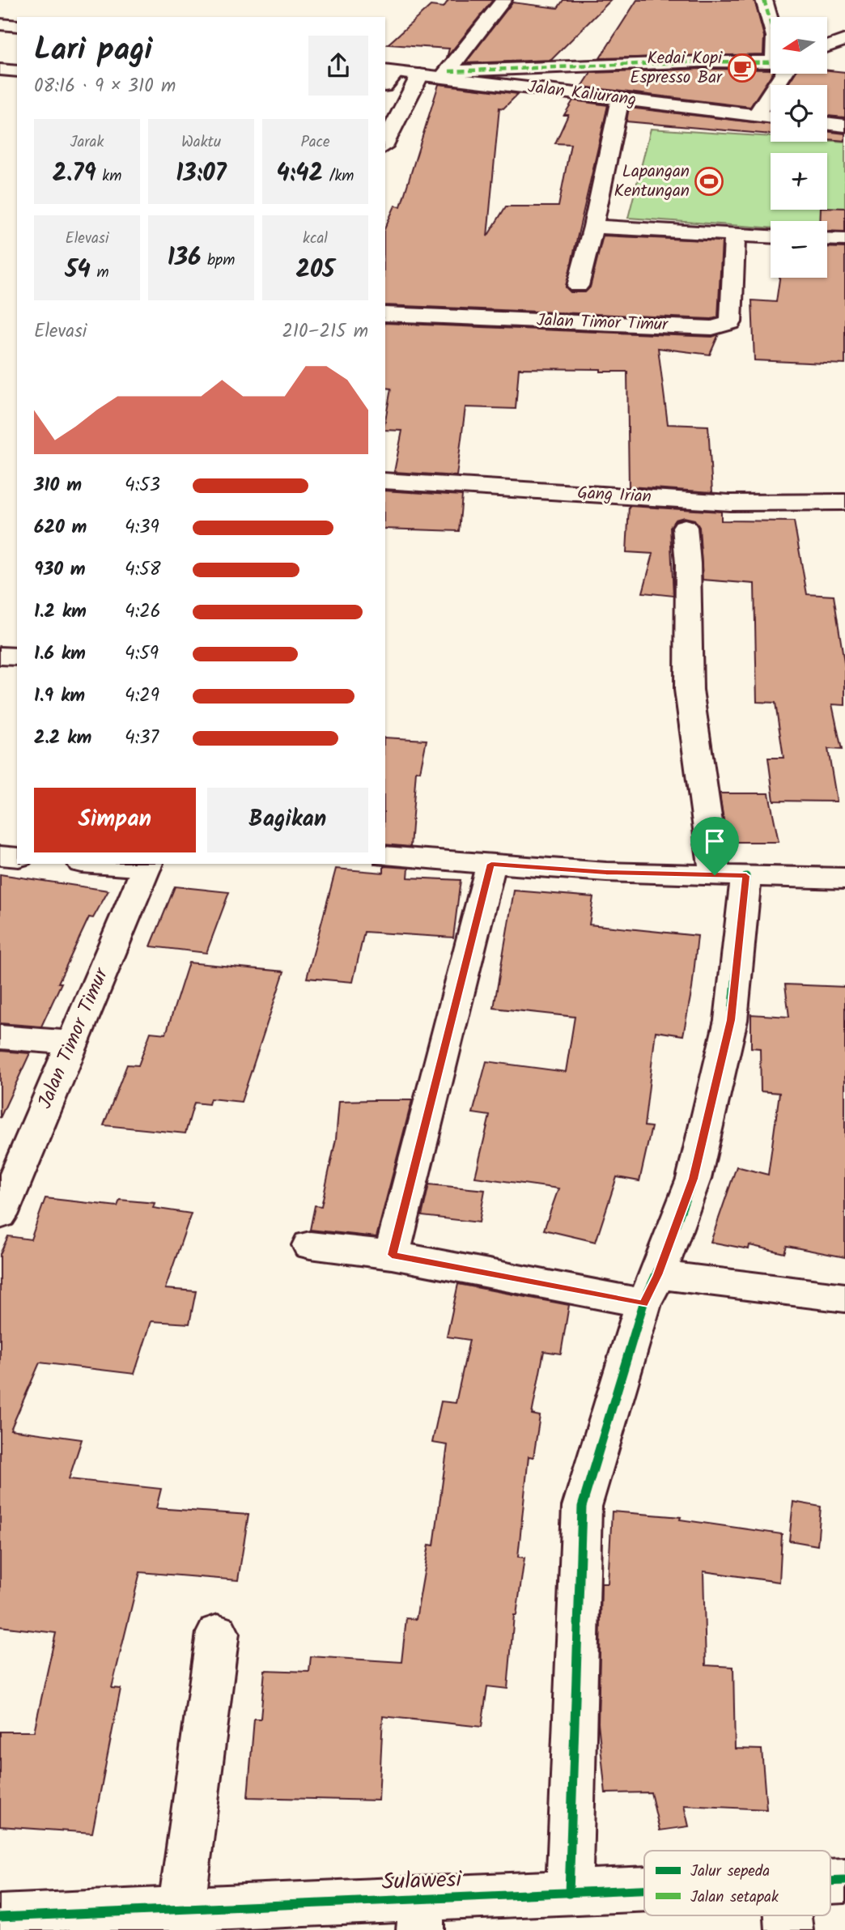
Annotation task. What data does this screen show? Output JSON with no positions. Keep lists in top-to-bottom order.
{
  "streets": {
    "street": [
      "Jalan Kaliurang",
      "Jalan Timor Timur",
      "Gang Irian",
      "Sulawesi"
    ]
  },
  "places": {
    "cafe": ["Kedai Kopi Espresso Bar"],
    "sports": ["Lapangan Kentungan"]
  },
  "legend": ["Jalur sepeda", "Jalan setapak"],
  "north": "left",
  "page": {
    "map_buttons": ["+", "−"],
    "heading": ["Lari pagi", "08:16 · 9 × 310 m"],
    "stats": [
      ["Jarak", "2.79 km"],
      ["Waktu", "13:07"],
      ["Pace", "4:42 /km"],
      ["Elevasi", "54 m"],
      ["136 bpm"],
      ["kcal", "205"]
    ],
    "chart": ["Elevasi", "210–215 m"],
    "list": [
      {
        "name": "310 m",
        "note": "4:53"
      },
      {
        "name": "620 m",
        "note": "4:39"
      },
      {
        "name": "930 m",
        "note": "4:58"
      },
      {
        "name": "1.2 km",
        "note": "4:26"
      },
      {
        "name": "1.6 km",
        "note": "4:59"
      },
      {
        "name": "1.9 km",
        "note": "4:29"
      },
      {
        "name": "2.2 km",
        "note": "4:37"
      }
    ],
    "buttons": ["Simpan", "Bagikan"]
  }
}
